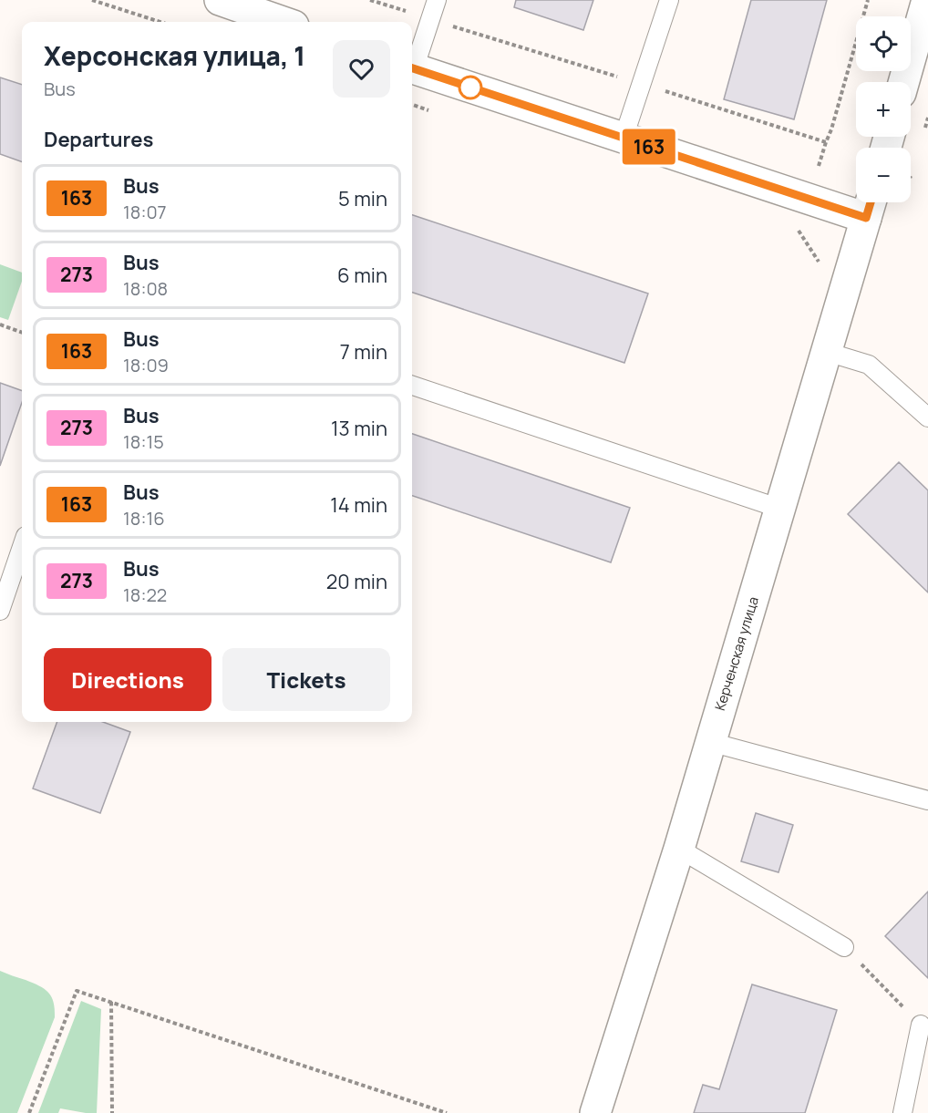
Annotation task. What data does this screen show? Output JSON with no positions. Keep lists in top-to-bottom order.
{
  "streets": {
    "street": ["Керченская улица"]
  },
  "lines": ["bus line 163"],
  "page": {
    "on_map": "163",
    "map_buttons": ["+", "−"],
    "heading": [
      ["Херсонская улица, 1", "Bus"],
      "Departures"
    ],
    "list": [
      {
        "mark": "163",
        "name": "Bus",
        "note": "18:07",
        "value": "5 min"
      },
      {
        "mark": "273",
        "name": "Bus",
        "note": "18:08",
        "value": "6 min"
      },
      {
        "mark": "163",
        "name": "Bus",
        "note": "18:09",
        "value": "7 min"
      },
      {
        "mark": "273",
        "name": "Bus",
        "note": "18:15",
        "value": "13 min"
      },
      {
        "mark": "163",
        "name": "Bus",
        "note": "18:16",
        "value": "14 min"
      },
      {
        "mark": "273",
        "name": "Bus",
        "note": "18:22",
        "value": "20 min"
      }
    ],
    "buttons": ["Directions", "Tickets"]
  }
}
